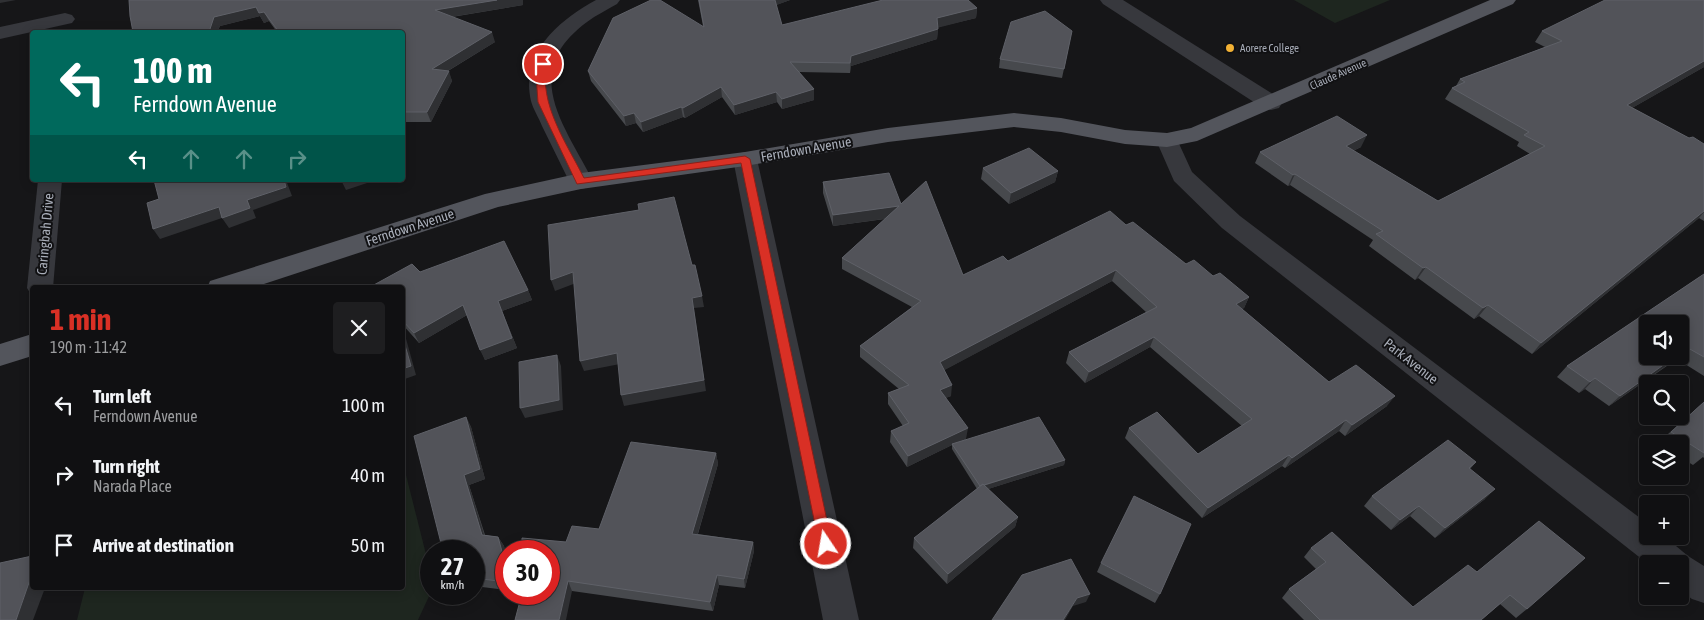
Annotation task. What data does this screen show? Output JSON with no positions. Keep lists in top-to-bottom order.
{
  "streets": {
    "main road": ["Claude Avenue", "Ferndown Avenue"],
    "street": ["Caringbah Drive", "Park Avenue"]
  },
  "crossings": [
    ["Claude Avenue", "Ferndown Avenue"],
    ["Claude Avenue", "Park Avenue"],
    ["Ferndown Avenue", "Park Avenue"]
  ],
  "places": ["Aorere College"],
  "page": {
    "turn": ["100 m", "Ferndown Avenue"],
    "heading": ["1 min", "190 m · 11:42"],
    "map_buttons": ["+", "−"],
    "list": [
      {
        "name": "Turn left",
        "note": "Ferndown Avenue",
        "value": "100 m"
      },
      {
        "name": "Turn right",
        "note": "Narada Place",
        "value": "40 m"
      },
      {
        "name": "Arrive at destination",
        "value": "50 m"
      }
    ],
    "speed": "27 km/h",
    "limit": "30"
  }
}
